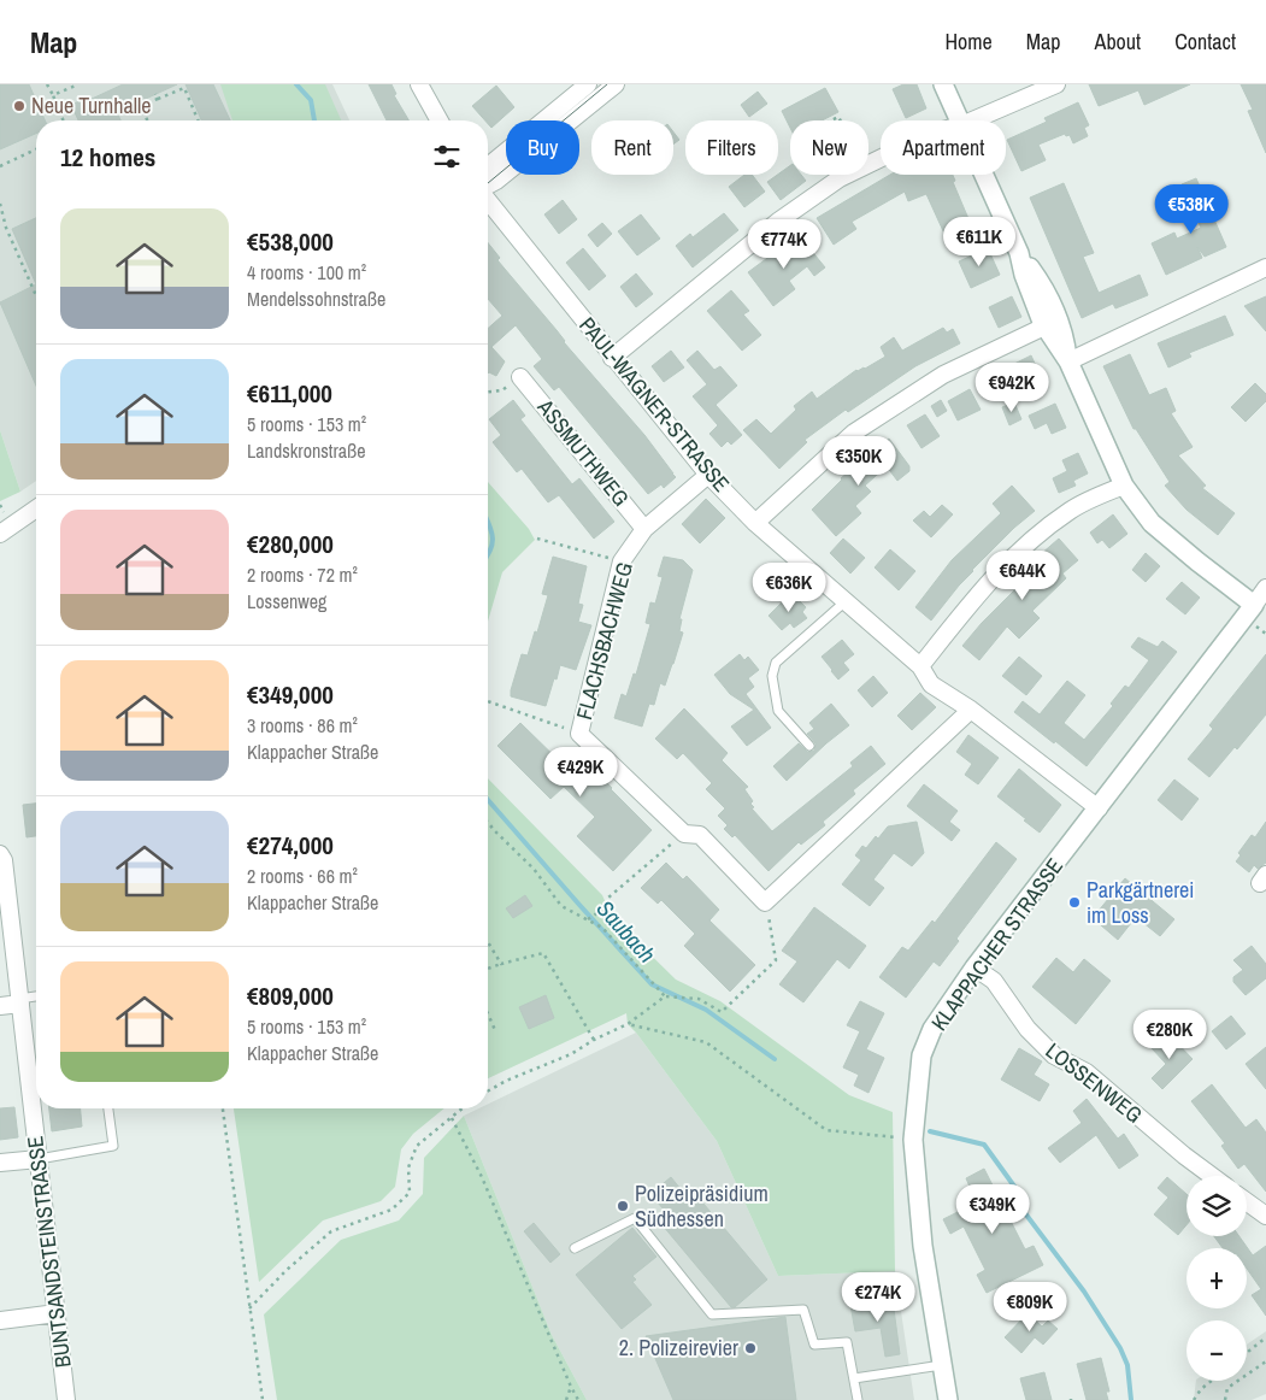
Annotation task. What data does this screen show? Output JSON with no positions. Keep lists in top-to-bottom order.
{
  "streets": {
    "main road": ["KLAPPACHER STRASSE"],
    "street": [
      "PAUL-WAGNER-STRASSE",
      "ASSMUTHWEG",
      "FLACHSBACHWEG",
      "LOSSENWEG",
      "BUNTSANDSTEINSTRASSE"
    ]
  },
  "crossings": [
    ["PAUL-WAGNER-STRASSE", "FLACHSBACHWEG"],
    ["PAUL-WAGNER-STRASSE", "KLAPPACHER STRASSE"],
    ["ASSMUTHWEG", "FLACHSBACHWEG"],
    ["KLAPPACHER STRASSE", "LOSSENWEG"]
  ],
  "water": ["Saubach"],
  "places": [
    "Neue Turnhalle",
    "Parkgärtnerei im Loss",
    "Polizeipräsidium Südhessen",
    "2. Polizeirevier"
  ],
  "page": {
    "header": "Map",
    "nav": [
      "Home",
      "Map",
      "About",
      "Contact"
    ],
    "chip": [
      "Buy",
      "Rent",
      "Filters",
      "New",
      "Apartment"
    ],
    "heading": "12 homes",
    "price": [
      "€538K",
      "€611K",
      "€774K",
      "€942K",
      "€350K",
      "€644K",
      "€636K",
      "€429K",
      "€280K",
      "€349K",
      "€274K",
      "€809K"
    ],
    "list": [
      {
        "name": "€538,000",
        "note": "4 rooms · 100 m² · Mendelssohnstraße"
      },
      {
        "name": "€611,000",
        "note": "5 rooms · 153 m² · Landskronstraße"
      },
      {
        "name": "€280,000",
        "note": "2 rooms · 72 m² · Lossenweg"
      },
      {
        "name": "€349,000",
        "note": "3 rooms · 86 m² · Klappacher Straße"
      },
      {
        "name": "€274,000",
        "note": "2 rooms · 66 m² · Klappacher Straße"
      },
      {
        "name": "€809,000",
        "note": "5 rooms · 153 m² · Klappacher Straße"
      }
    ],
    "map_buttons": ["+", "−"]
  }
}
